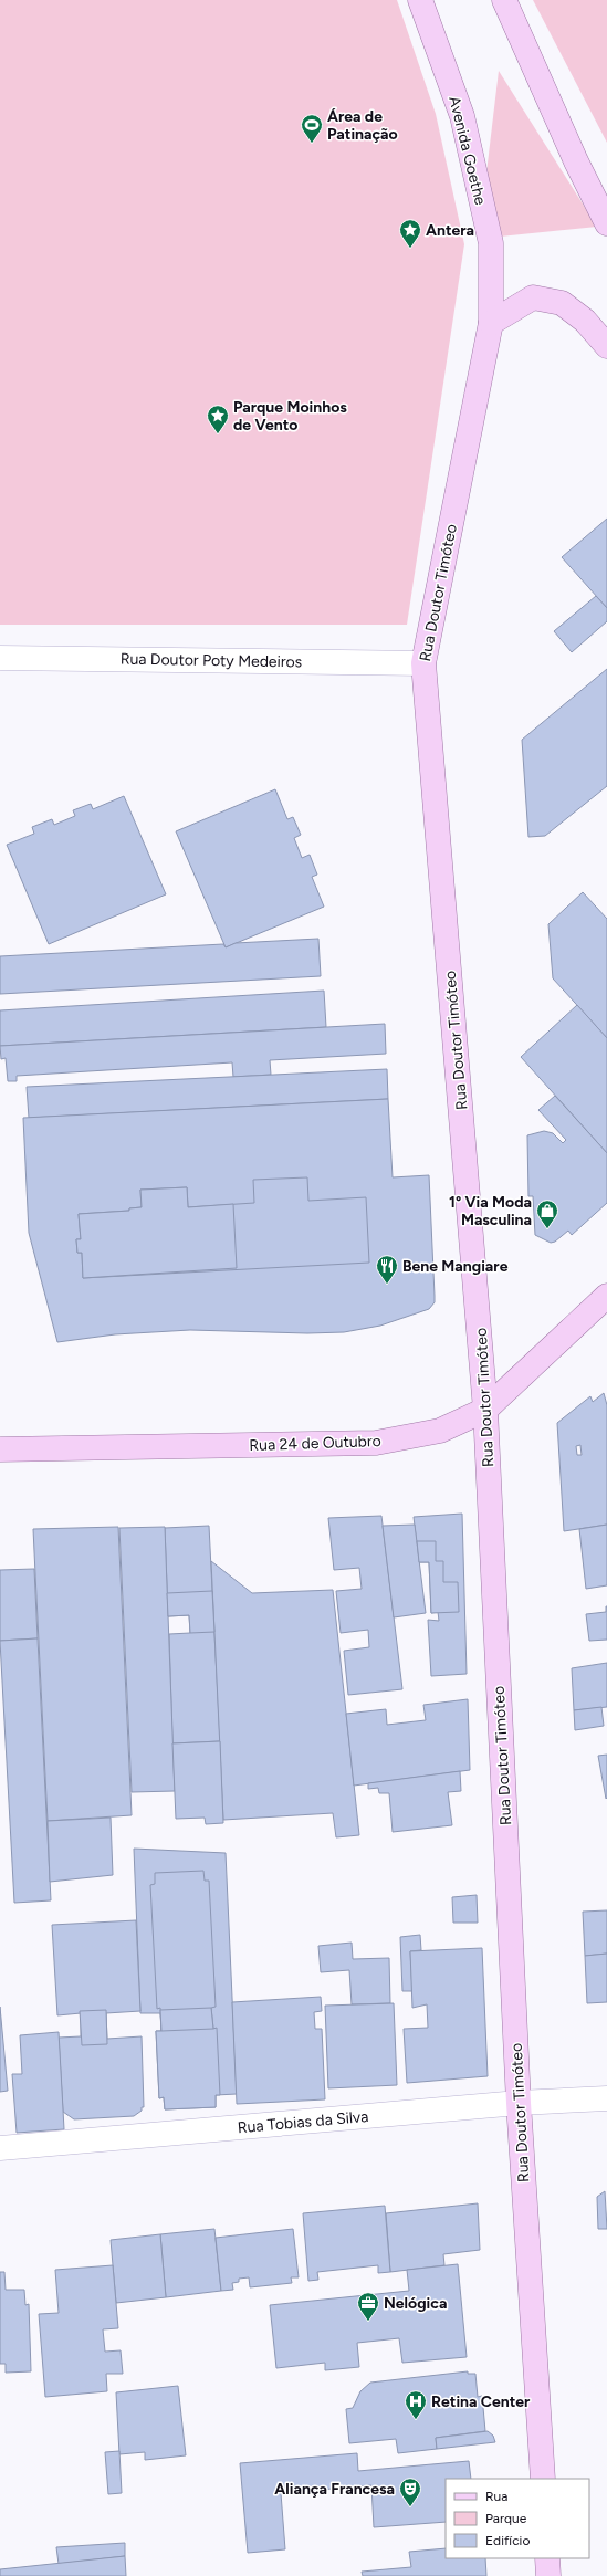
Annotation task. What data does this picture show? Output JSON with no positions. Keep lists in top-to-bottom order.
{
  "streets": {
    "main road": ["Avenida Goethe", "Rua Doutor Timóteo", "Rua 24 de Outubro"],
    "street": ["Rua Doutor Poty Medeiros", "Rua Tobias da Silva"]
  },
  "crossings": [
    ["Avenida Goethe", "Rua Doutor Timóteo"],
    ["Rua Doutor Timóteo", "Rua Doutor Poty Medeiros"],
    ["Rua Doutor Timóteo", "Rua 24 de Outubro"],
    ["Rua Doutor Timóteo", "Rua Tobias da Silva"]
  ],
  "places": {
    "sports": ["Área de Patinação"],
    "place": ["Antera", "Parque Moinhos de Vento"],
    "shop": ["1° Via Moda Masculina"],
    "restaurant": ["Bene Mangiare"],
    "office": ["Nelógica"],
    "hospital": ["Retina Center"],
    "theatre": ["Aliança Francesa"]
  },
  "legend": ["Rua", "Parque", "Edifício"]
}
